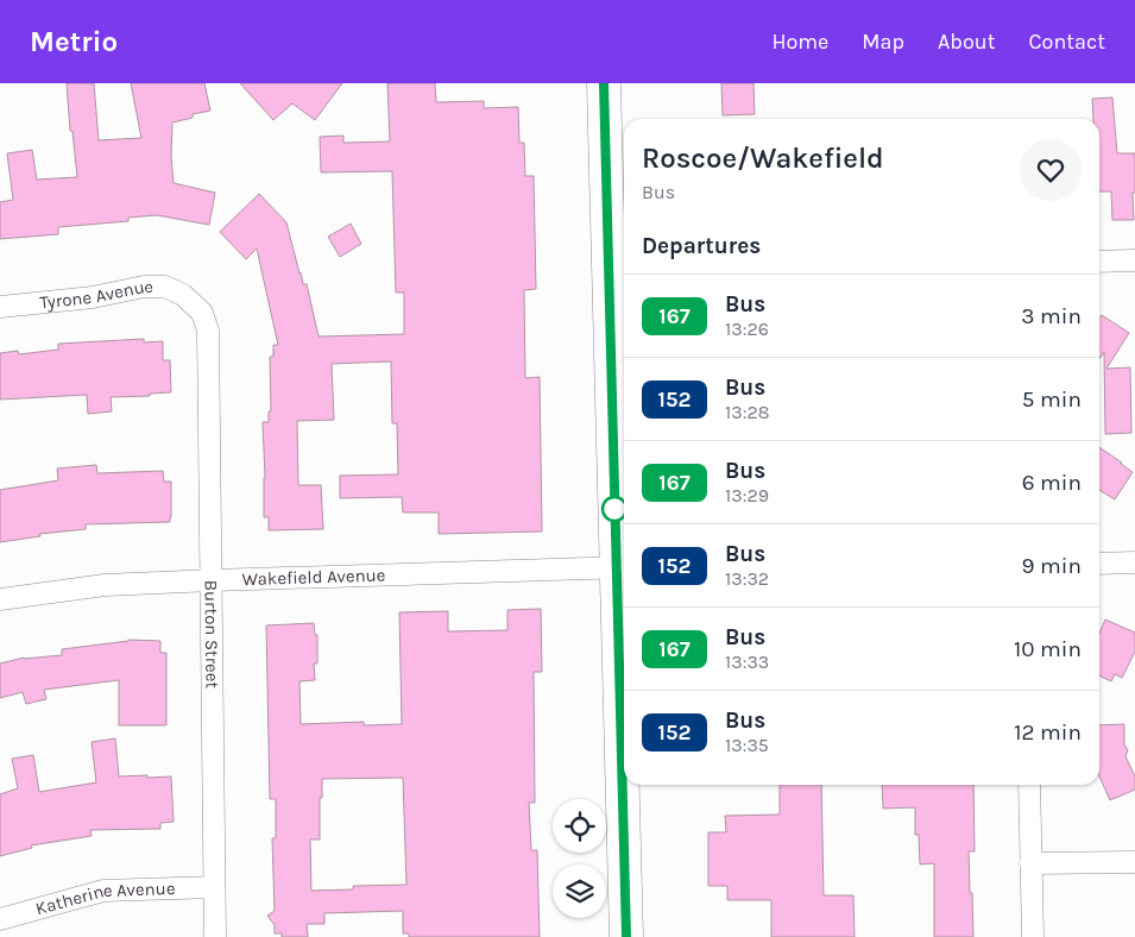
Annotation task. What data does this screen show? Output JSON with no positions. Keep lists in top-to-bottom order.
{
  "streets": {
    "street": [
      "Tyrone Avenue",
      "Wakefield Avenue",
      "Burton Street",
      "Katherine Avenue"
    ]
  },
  "crossings": [
    ["Tyrone Avenue", "Burton Street"],
    ["Wakefield Avenue", "Burton Street"],
    ["Burton Street", "Katherine Avenue"]
  ],
  "lines": ["bus line 167"],
  "page": {
    "header": "Metrio",
    "nav": [
      "Home",
      "Map",
      "About",
      "Contact"
    ],
    "heading": [
      ["Roscoe/Wakefield", "Bus"],
      "Departures"
    ],
    "list": [
      {
        "mark": "167",
        "name": "Bus",
        "note": "13:26",
        "value": "3 min"
      },
      {
        "mark": "152",
        "name": "Bus",
        "note": "13:28",
        "value": "5 min"
      },
      {
        "mark": "167",
        "name": "Bus",
        "note": "13:29",
        "value": "6 min"
      },
      {
        "mark": "152",
        "name": "Bus",
        "note": "13:32",
        "value": "9 min"
      },
      {
        "mark": "167",
        "name": "Bus",
        "note": "13:33",
        "value": "10 min"
      },
      {
        "mark": "152",
        "name": "Bus",
        "note": "13:35",
        "value": "12 min"
      }
    ]
  }
}
